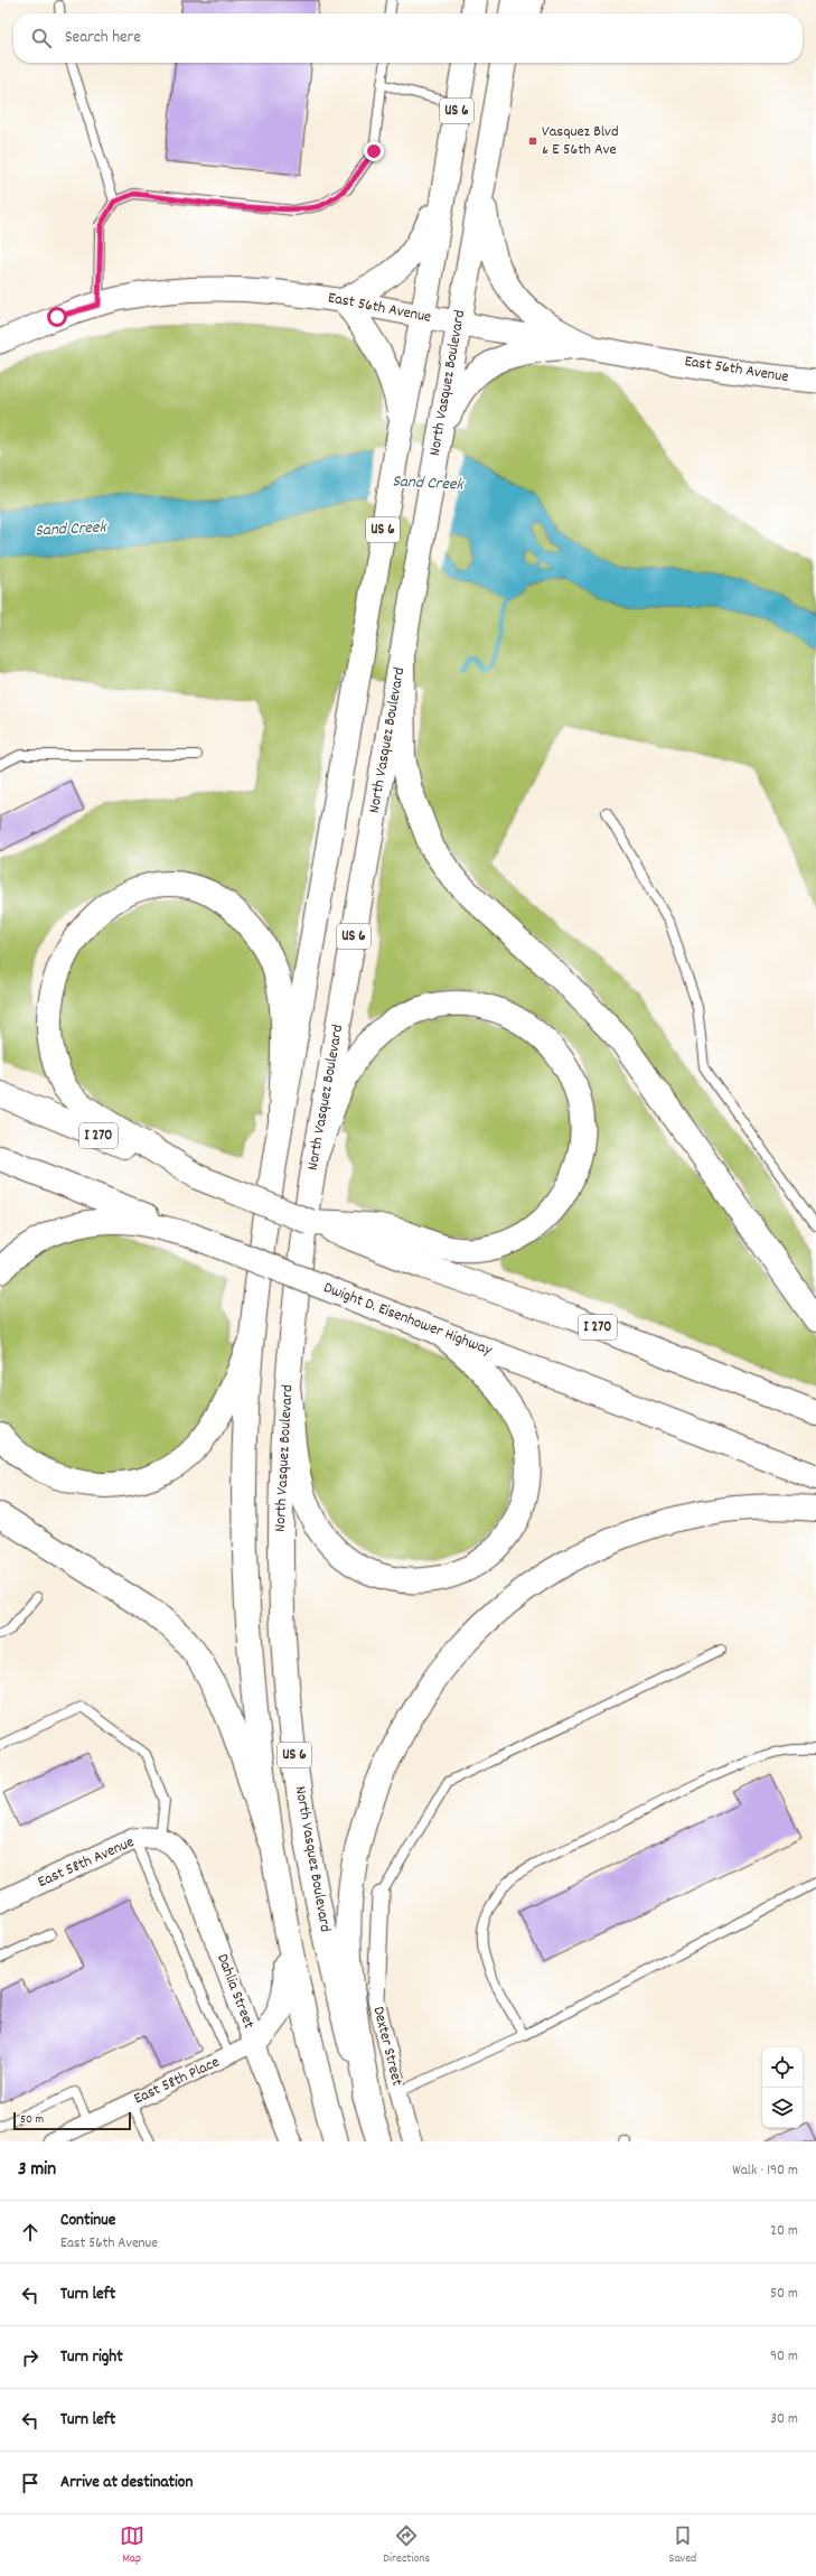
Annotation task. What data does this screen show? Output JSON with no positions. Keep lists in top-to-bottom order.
{
  "streets": {
    "main road": [
      "US 6",
      "East 56th Avenue",
      "North Vasquez Boulevard",
      "I 270",
      "Dwight D. Eisenhower Highway"
    ],
    "street": [
      "East 58th Avenue",
      "Dahlia Street",
      "Dexter Street",
      "East 58th Place"
    ]
  },
  "crossings": [
    ["US 6", "East 56th Avenue"],
    ["East 56th Avenue", "North Vasquez Boulevard"],
    ["East 58th Avenue", "Dahlia Street"],
    ["Dahlia Street", "East 58th Place"]
  ],
  "water": ["Sand Creek"],
  "places": {
    "transit": ["Vasquez Blvd & E 56th Ave"]
  },
  "scale_bar": "50 m",
  "page": {
    "search": "Search here",
    "scale": "50 m",
    "heading": ["3 min", "Walk · 190 m"],
    "list": [
      ["Continue", "East 56th Avenue", "20 m"],
      ["Turn left", "50 m"],
      ["Turn right", "90 m"],
      ["Turn left", "30 m"],
      "Arrive at destination"
    ],
    "nav": ["Map", "Directions", "Saved"]
  }
}
